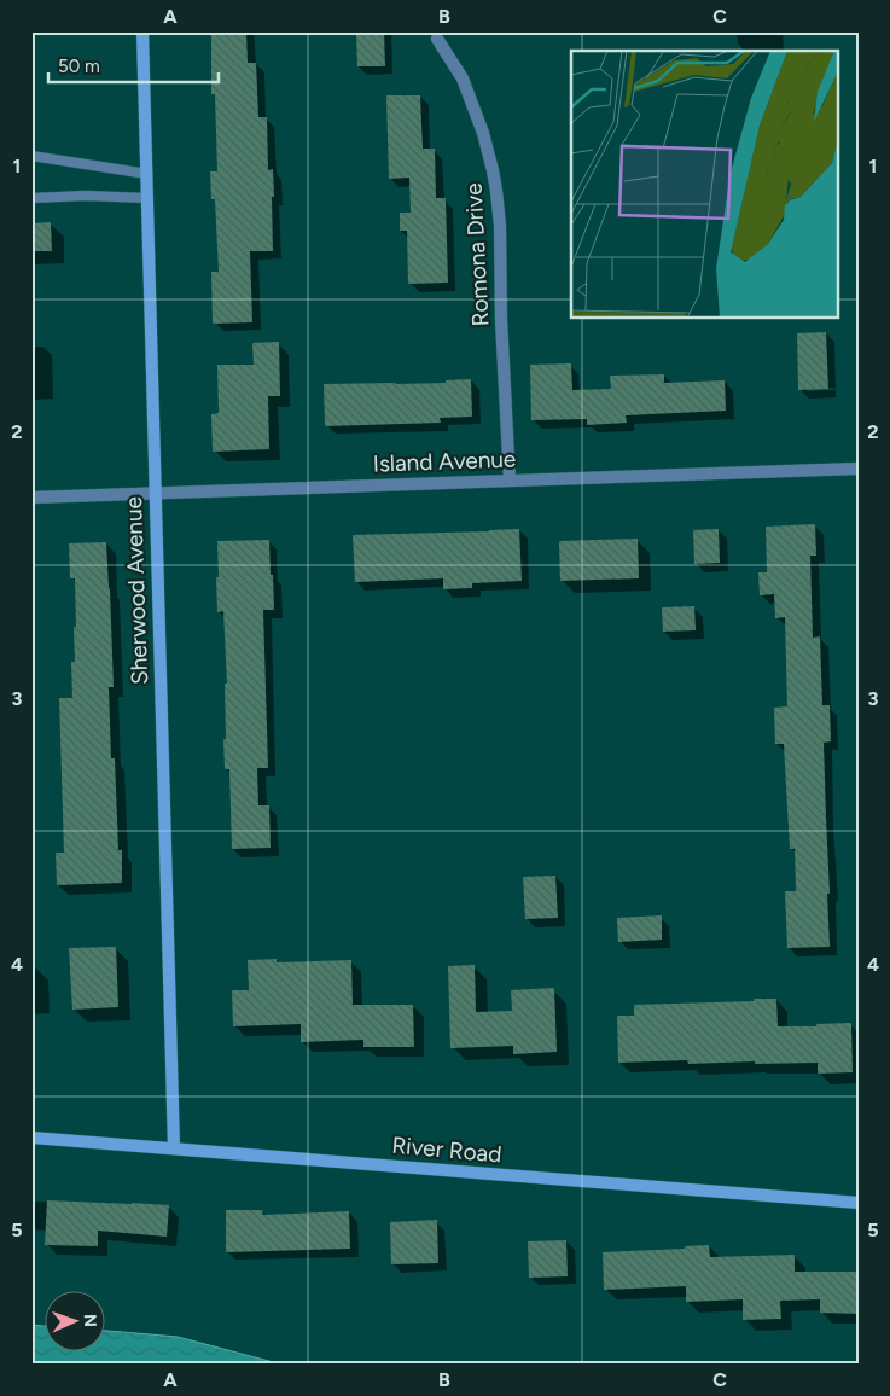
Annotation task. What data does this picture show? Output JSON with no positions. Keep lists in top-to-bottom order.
{
  "streets": {
    "street": [
      "Romona Drive",
      "Island Avenue",
      "Sherwood Avenue",
      "River Road"
    ]
  },
  "crossings": [
    ["Romona Drive", "Island Avenue"],
    ["Island Avenue", "Sherwood Avenue"],
    ["Sherwood Avenue", "River Road"]
  ],
  "scale_bar": "50 m",
  "north": "right",
  "grid": {
    "columns": ["A", "B", "C"],
    "rows": [
      "1",
      "2",
      "3",
      "4",
      "5"
    ]
  }
}
